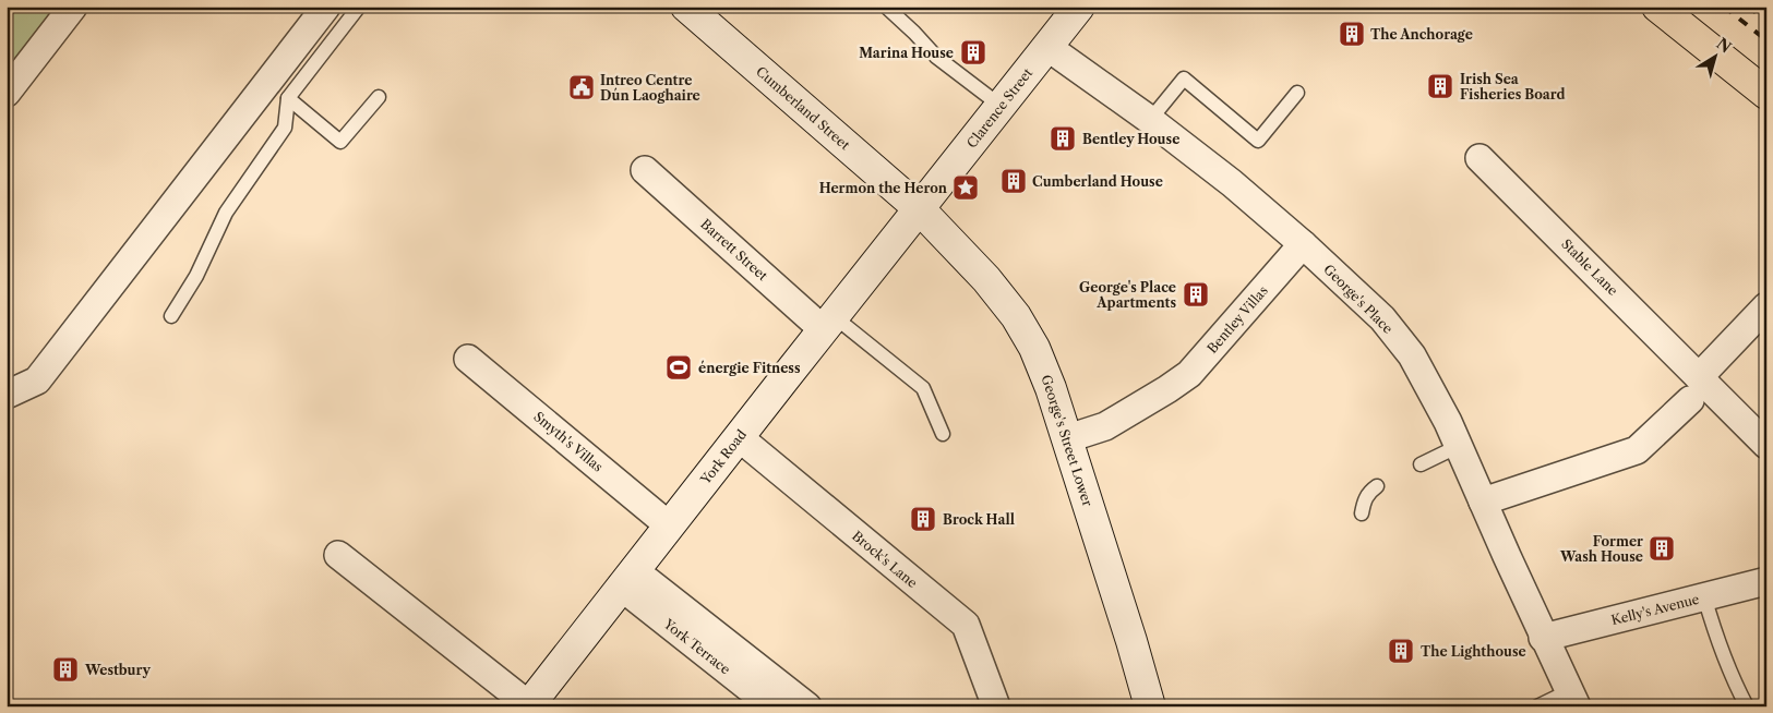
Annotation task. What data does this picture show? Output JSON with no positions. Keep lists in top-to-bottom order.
{
  "streets": {
    "main road": [
      "Cumberland Street",
      "Clarence Street",
      "George's Street Lower",
      "York Road"
    ],
    "street": [
      "Barrett Street",
      "Stable Lane",
      "George's Place",
      "Bentley Villas",
      "Smyth's Villas",
      "Brock's Lane",
      "Kelly's Avenue",
      "York Terrace"
    ]
  },
  "crossings": [
    ["Cumberland Street", "Clarence Street"],
    ["Cumberland Street", "George's Street Lower"],
    ["Cumberland Street", "York Road"],
    ["Clarence Street", "George's Place"],
    ["Clarence Street", "George's Street Lower"],
    ["Clarence Street", "York Road"],
    ["Barrett Street", "York Road"],
    ["George's Place", "Bentley Villas"],
    ["George's Place", "Kelly's Avenue"],
    ["Bentley Villas", "George's Street Lower"],
    ["George's Street Lower", "York Road"],
    ["Smyth's Villas", "York Road"],
    ["York Road", "Brock's Lane"],
    ["York Road", "York Terrace"]
  ],
  "places": {
    "building": [
      "The Anchorage",
      "Marina House",
      "Irish Sea Fisheries Board",
      "Bentley House",
      "Cumberland House",
      "George's Place Apartments",
      "Brock Hall",
      "Former Wash House",
      "The Lighthouse",
      "Westbury"
    ],
    "public building": ["Intreo Centre Dún Laoghaire"],
    "place": ["Hermon the Heron"],
    "sports": ["énergie Fitness"]
  },
  "north": "top right"
}
